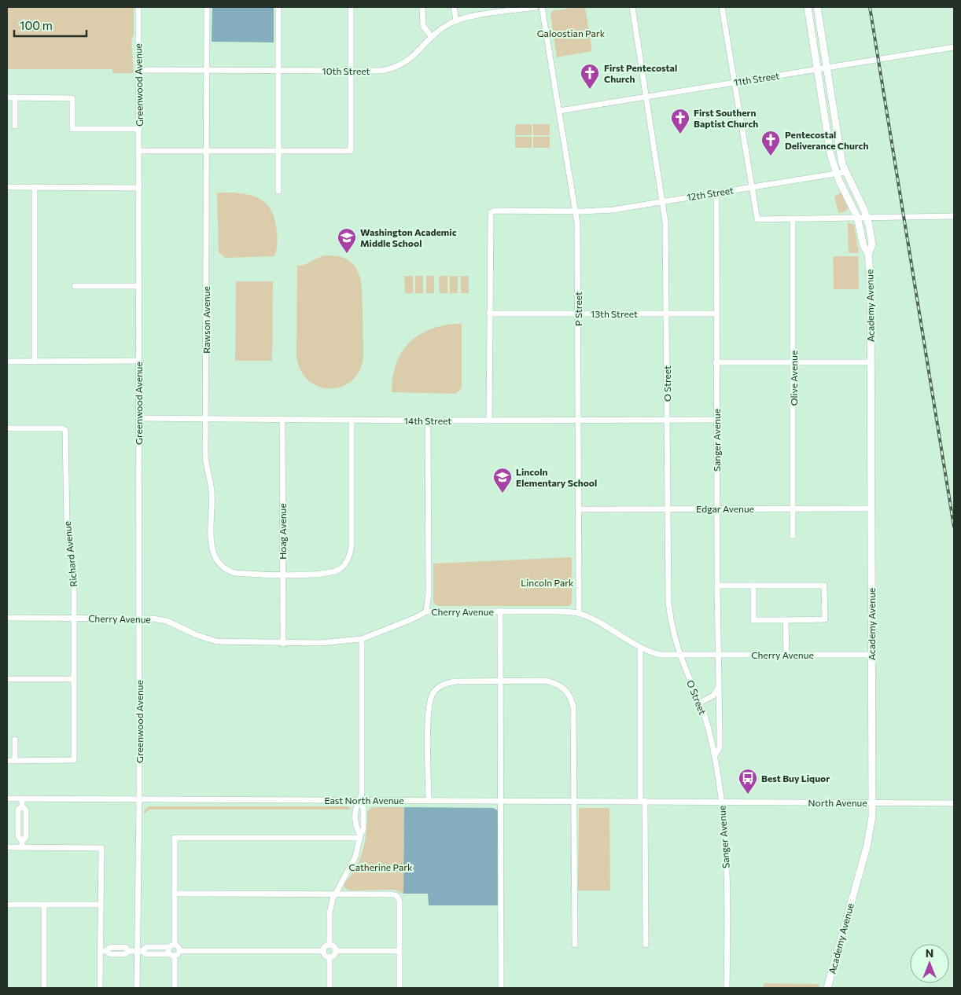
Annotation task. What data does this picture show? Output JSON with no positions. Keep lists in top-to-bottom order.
{
  "streets": {
    "main road": ["Academy Avenue"],
    "street": [
      "10th Street",
      "11th Street",
      "Greenwood Avenue",
      "12th Street",
      "P Street",
      "13th Street",
      "Rawson Avenue",
      "Olive Avenue",
      "O Street",
      "14th Street",
      "Sanger Avenue",
      "Edgar Avenue",
      "Hoag Avenue",
      "Richard Avenue",
      "Cherry Avenue",
      "East North Avenue",
      "North Avenue"
    ]
  },
  "crossings": [
    ["10th Street", "Greenwood Avenue"],
    ["10th Street", "Rawson Avenue"],
    ["11th Street", "Academy Avenue"],
    ["11th Street", "P Street"],
    ["11th Street", "O Street"],
    ["Greenwood Avenue", "14th Street"],
    ["Greenwood Avenue", "Cherry Avenue"],
    ["Greenwood Avenue", "East North Avenue"],
    ["12th Street", "Academy Avenue"],
    ["12th Street", "P Street"],
    ["12th Street", "13th Street"],
    ["12th Street", "O Street"],
    ["12th Street", "Sanger Avenue"],
    ["Academy Avenue", "Edgar Avenue"],
    ["Academy Avenue", "Cherry Avenue"],
    ["Academy Avenue", "North Avenue"],
    ["P Street", "13th Street"],
    ["P Street", "14th Street"],
    ["P Street", "Edgar Avenue"],
    ["P Street", "Cherry Avenue"],
    ["13th Street", "O Street"],
    ["13th Street", "Sanger Avenue"],
    ["Rawson Avenue", "14th Street"],
    ["Rawson Avenue", "Hoag Avenue"],
    ["Olive Avenue", "Edgar Avenue"],
    ["O Street", "14th Street"],
    ["O Street", "Sanger Avenue"],
    ["O Street", "Edgar Avenue"],
    ["O Street", "Cherry Avenue"],
    ["14th Street", "Sanger Avenue"],
    ["14th Street", "Hoag Avenue"],
    ["Sanger Avenue", "Edgar Avenue"],
    ["Sanger Avenue", "Cherry Avenue"],
    ["Sanger Avenue", "East North Avenue"],
    ["Sanger Avenue", "North Avenue"],
    ["Hoag Avenue", "Cherry Avenue"],
    ["Richard Avenue", "Cherry Avenue"],
    ["East North Avenue", "North Avenue"]
  ],
  "parks": ["Galoostian Park", "Lincoln Park", "Catherine Park"],
  "places": {
    "church": ["First Pentecostal Church", "First Southern Baptist Church", "Pentecostal Deliverance Church"],
    "school or university": ["Washington Academic Middle School", "Lincoln Elementary School"],
    "bus stop": ["Best Buy Liquor"]
  },
  "scale_bar": "100 m",
  "north": "top"
}
